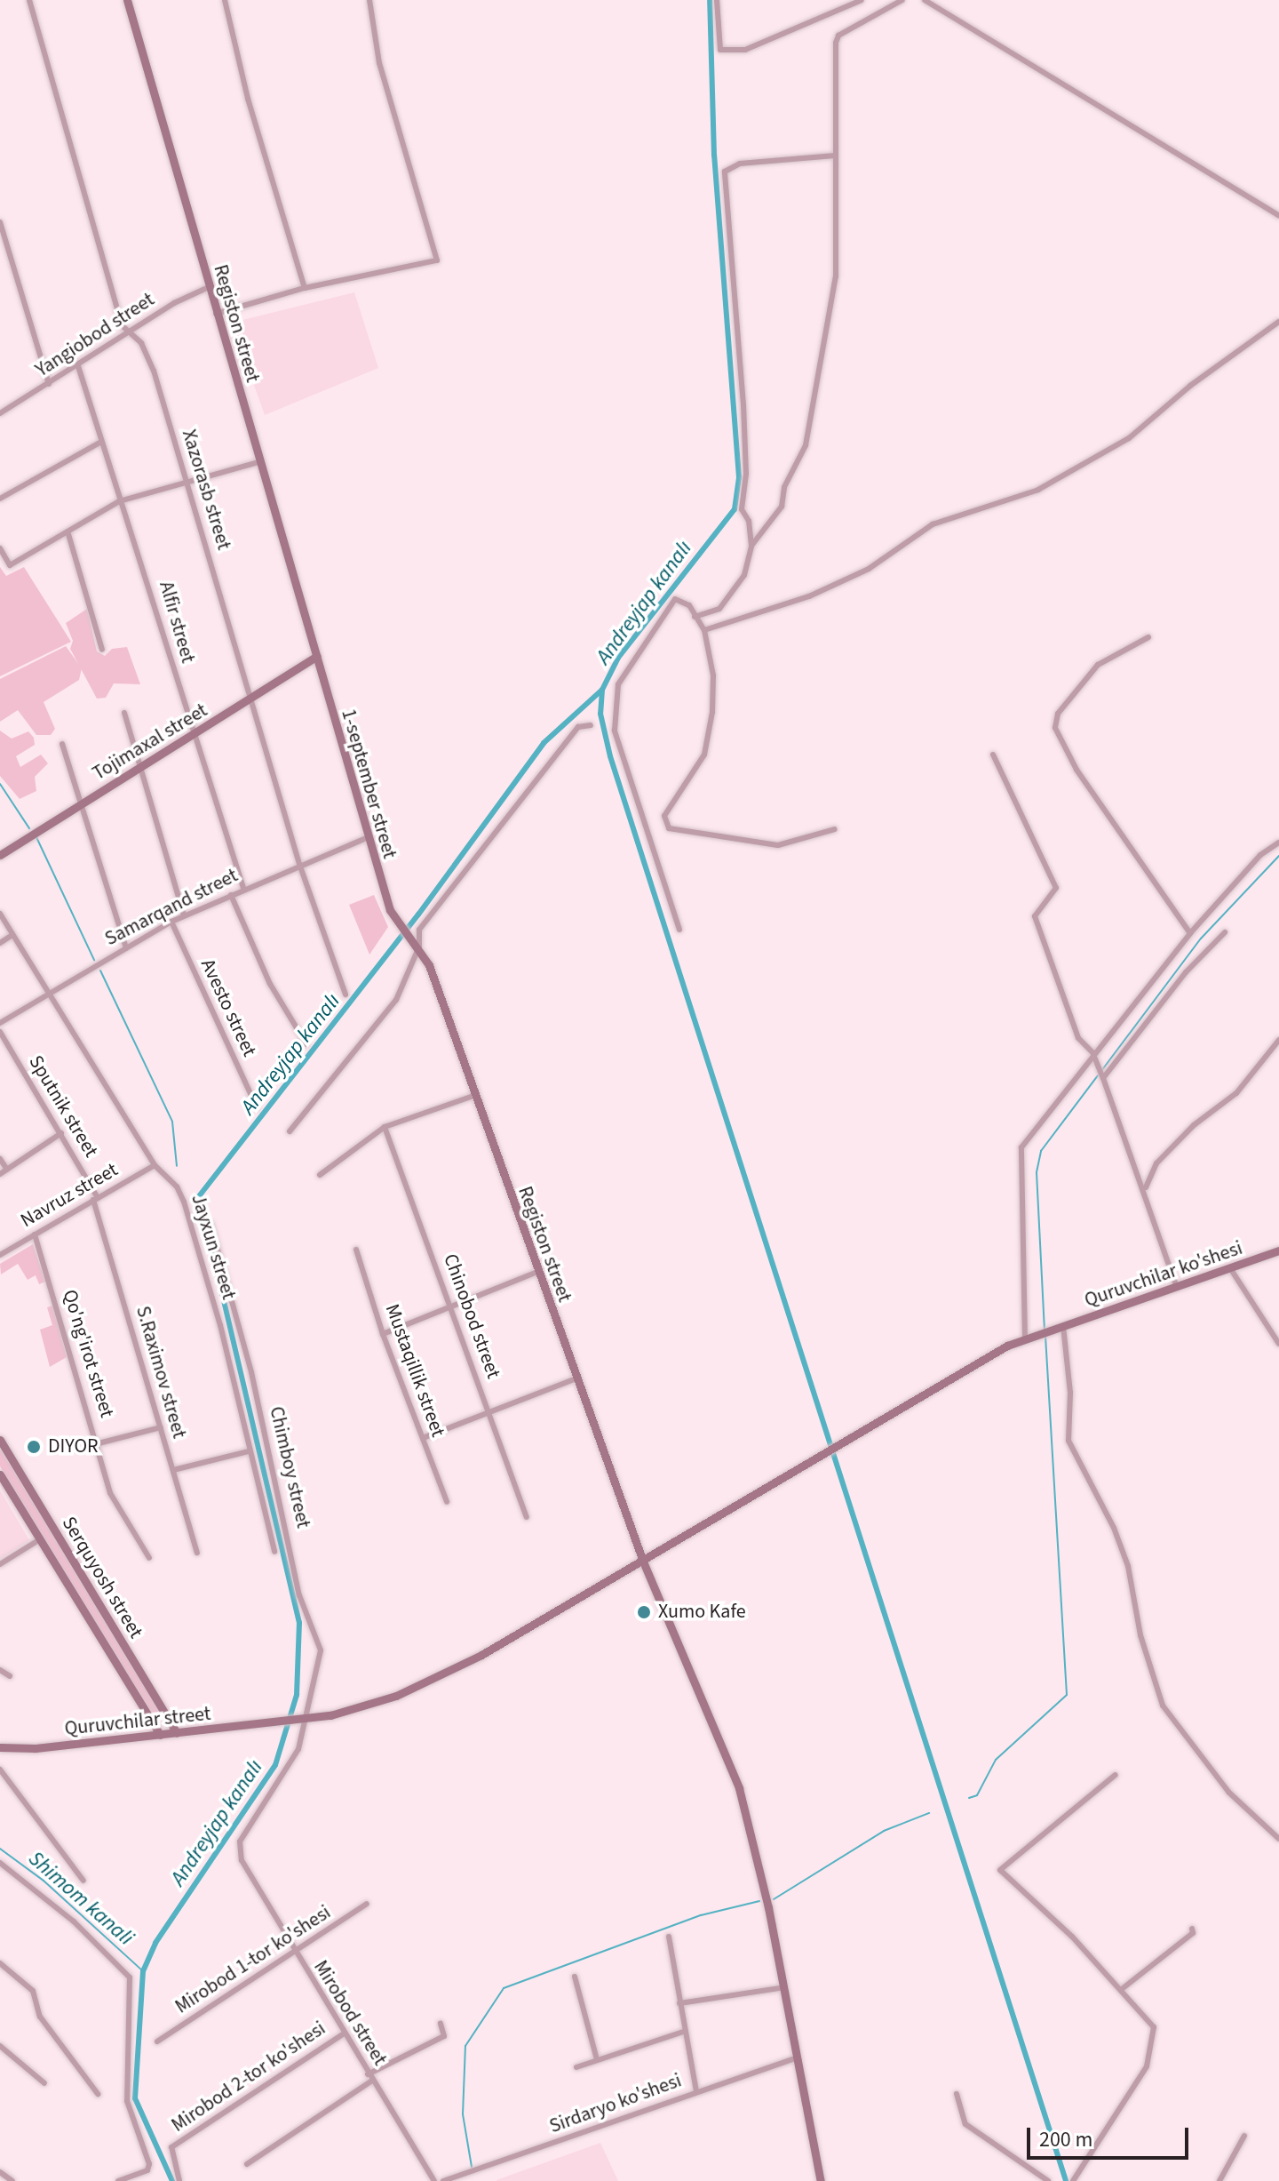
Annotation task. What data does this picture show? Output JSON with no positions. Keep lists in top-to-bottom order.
{
  "streets": {
    "street": [
      "Registon street",
      "Yangiobod street",
      "Xazorasb street",
      "Alfir street",
      "Tojimaxal street",
      "1-september street",
      "Samarqand street",
      "Avesto street",
      "Sputnik street",
      "Navruz street",
      "Jayxun street",
      "Quruvchilar ko'shesi",
      "Chinobod street",
      "Qo'ng'irot street",
      "Mustaqillik street",
      "S.Raximov street",
      "Chimboy street",
      "Serquyosh street",
      "Quruvchilar street",
      "Mirobod 1-tor ko'shesi",
      "Mirobod street",
      "Mirobod 2-tor ko'shesi",
      "Sirdaryo ko'shesi"
    ]
  },
  "crossings": [
    ["Registon street", "Yangiobod street"],
    ["Registon street", "Tojimaxal street"],
    ["Registon street", "1-september street"],
    ["Registon street", "Quruvchilar ko'shesi"],
    ["Registon street", "Quruvchilar street"],
    ["Registon street", "Sirdaryo ko'shesi"],
    ["Yangiobod street", "Xazorasb street"],
    ["Yangiobod street", "Alfir street"],
    ["Xazorasb street", "Tojimaxal street"],
    ["Xazorasb street", "Samarqand street"],
    ["Alfir street", "Tojimaxal street"],
    ["Alfir street", "Samarqand street"],
    ["Tojimaxal street", "1-september street"],
    ["1-september street", "Samarqand street"],
    ["Samarqand street", "Avesto street"],
    ["Samarqand street", "Jayxun street"],
    ["Sputnik street", "Navruz street"],
    ["Sputnik street", "S.Raximov street"],
    ["Navruz street", "Jayxun street"],
    ["Navruz street", "Qo'ng'irot street"],
    ["Navruz street", "S.Raximov street"],
    ["Quruvchilar ko'shesi", "Quruvchilar street"],
    ["Chimboy street", "Quruvchilar street"],
    ["Chimboy street", "Mirobod street"],
    ["Serquyosh street", "Quruvchilar street"],
    ["Mirobod 1-tor ko'shesi", "Mirobod street"],
    ["Mirobod street", "Mirobod 2-tor ko'shesi"]
  ],
  "water": ["Andreyjap kanalı", "Shimom kanali"],
  "places": ["DIYOR", "Xumo Kafe"],
  "scale_bar": "200 m"
}
